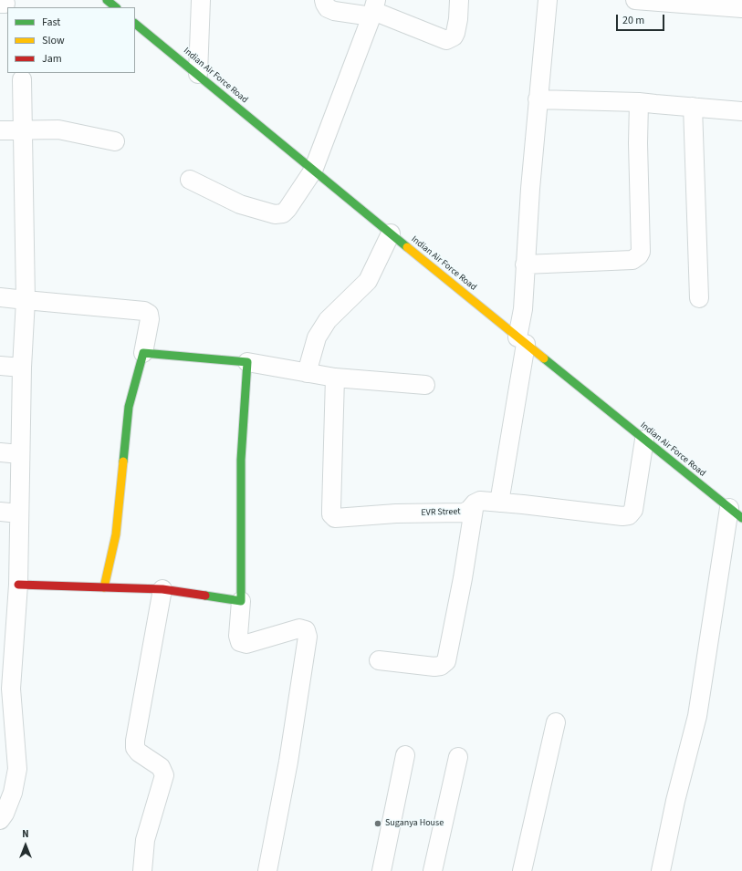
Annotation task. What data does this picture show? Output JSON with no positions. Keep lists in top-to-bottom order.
{
  "streets": {
    "street": ["Indian Air Force Road", "EVR Street"]
  },
  "crossings": [
    ["Indian Air Force Road", "EVR Street"]
  ],
  "places": ["Suganya House"],
  "legend": ["Fast", "Slow", "Jam"],
  "scale_bar": "20 m",
  "north": "top"
}
